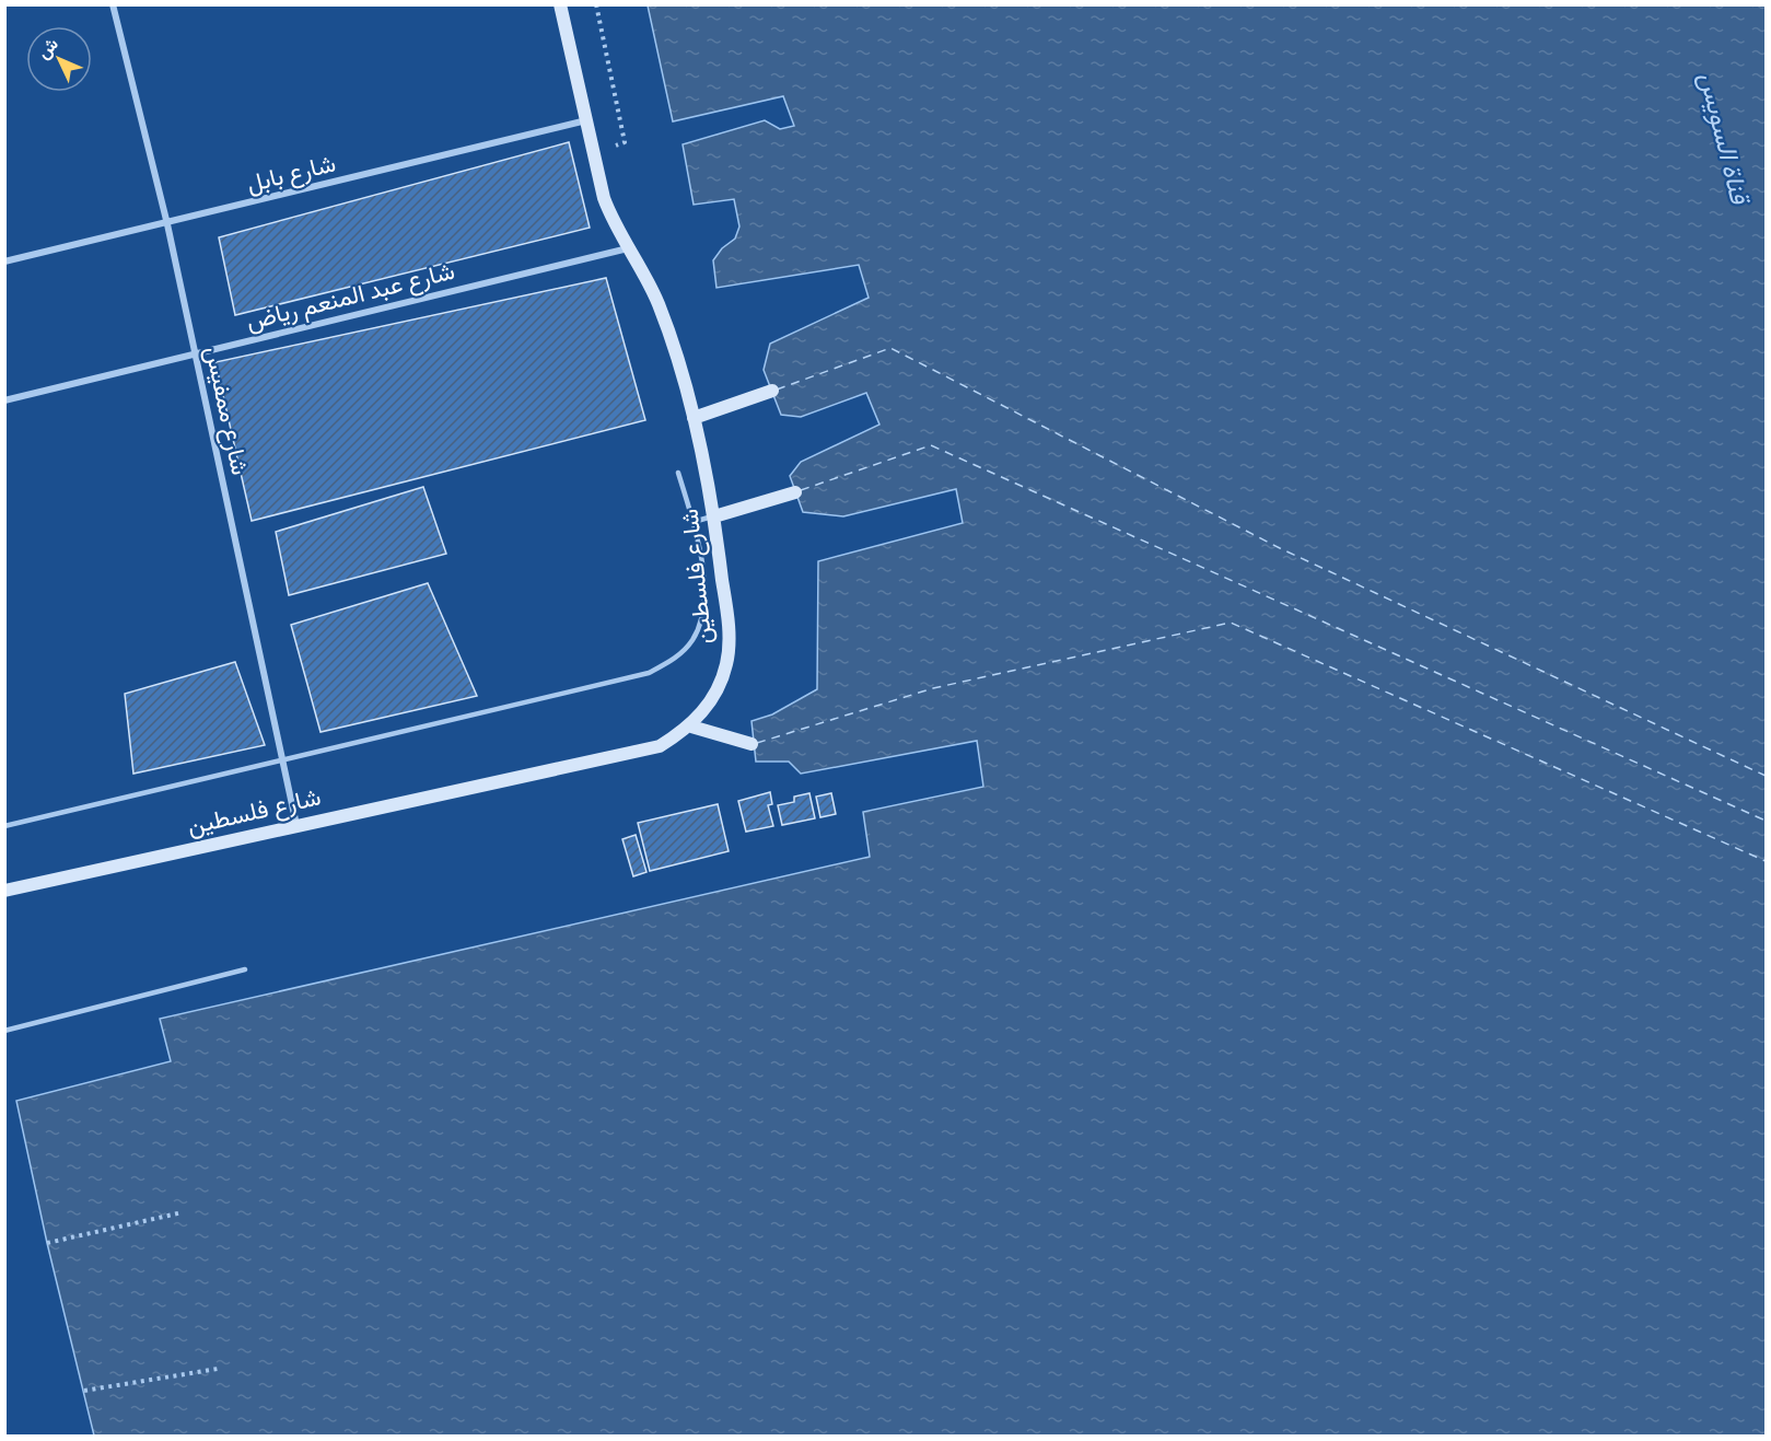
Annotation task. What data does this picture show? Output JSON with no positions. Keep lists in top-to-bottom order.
{
  "streets": {
    "street": [
      "شارع بابل",
      "شارع عبد المنعم رياض",
      "شارع ممفيس",
      "شارع فلسطين"
    ]
  },
  "crossings": [
    ["شارع بابل", "شارع ممفيس"],
    ["شارع بابل", "شارع فلسطين"],
    ["شارع عبد المنعم رياض", "شارع ممفيس"],
    ["شارع عبد المنعم رياض", "شارع فلسطين"],
    ["شارع ممفيس", "شارع فلسطين"]
  ],
  "water": ["قناة السويس"],
  "north": "top left"
}
